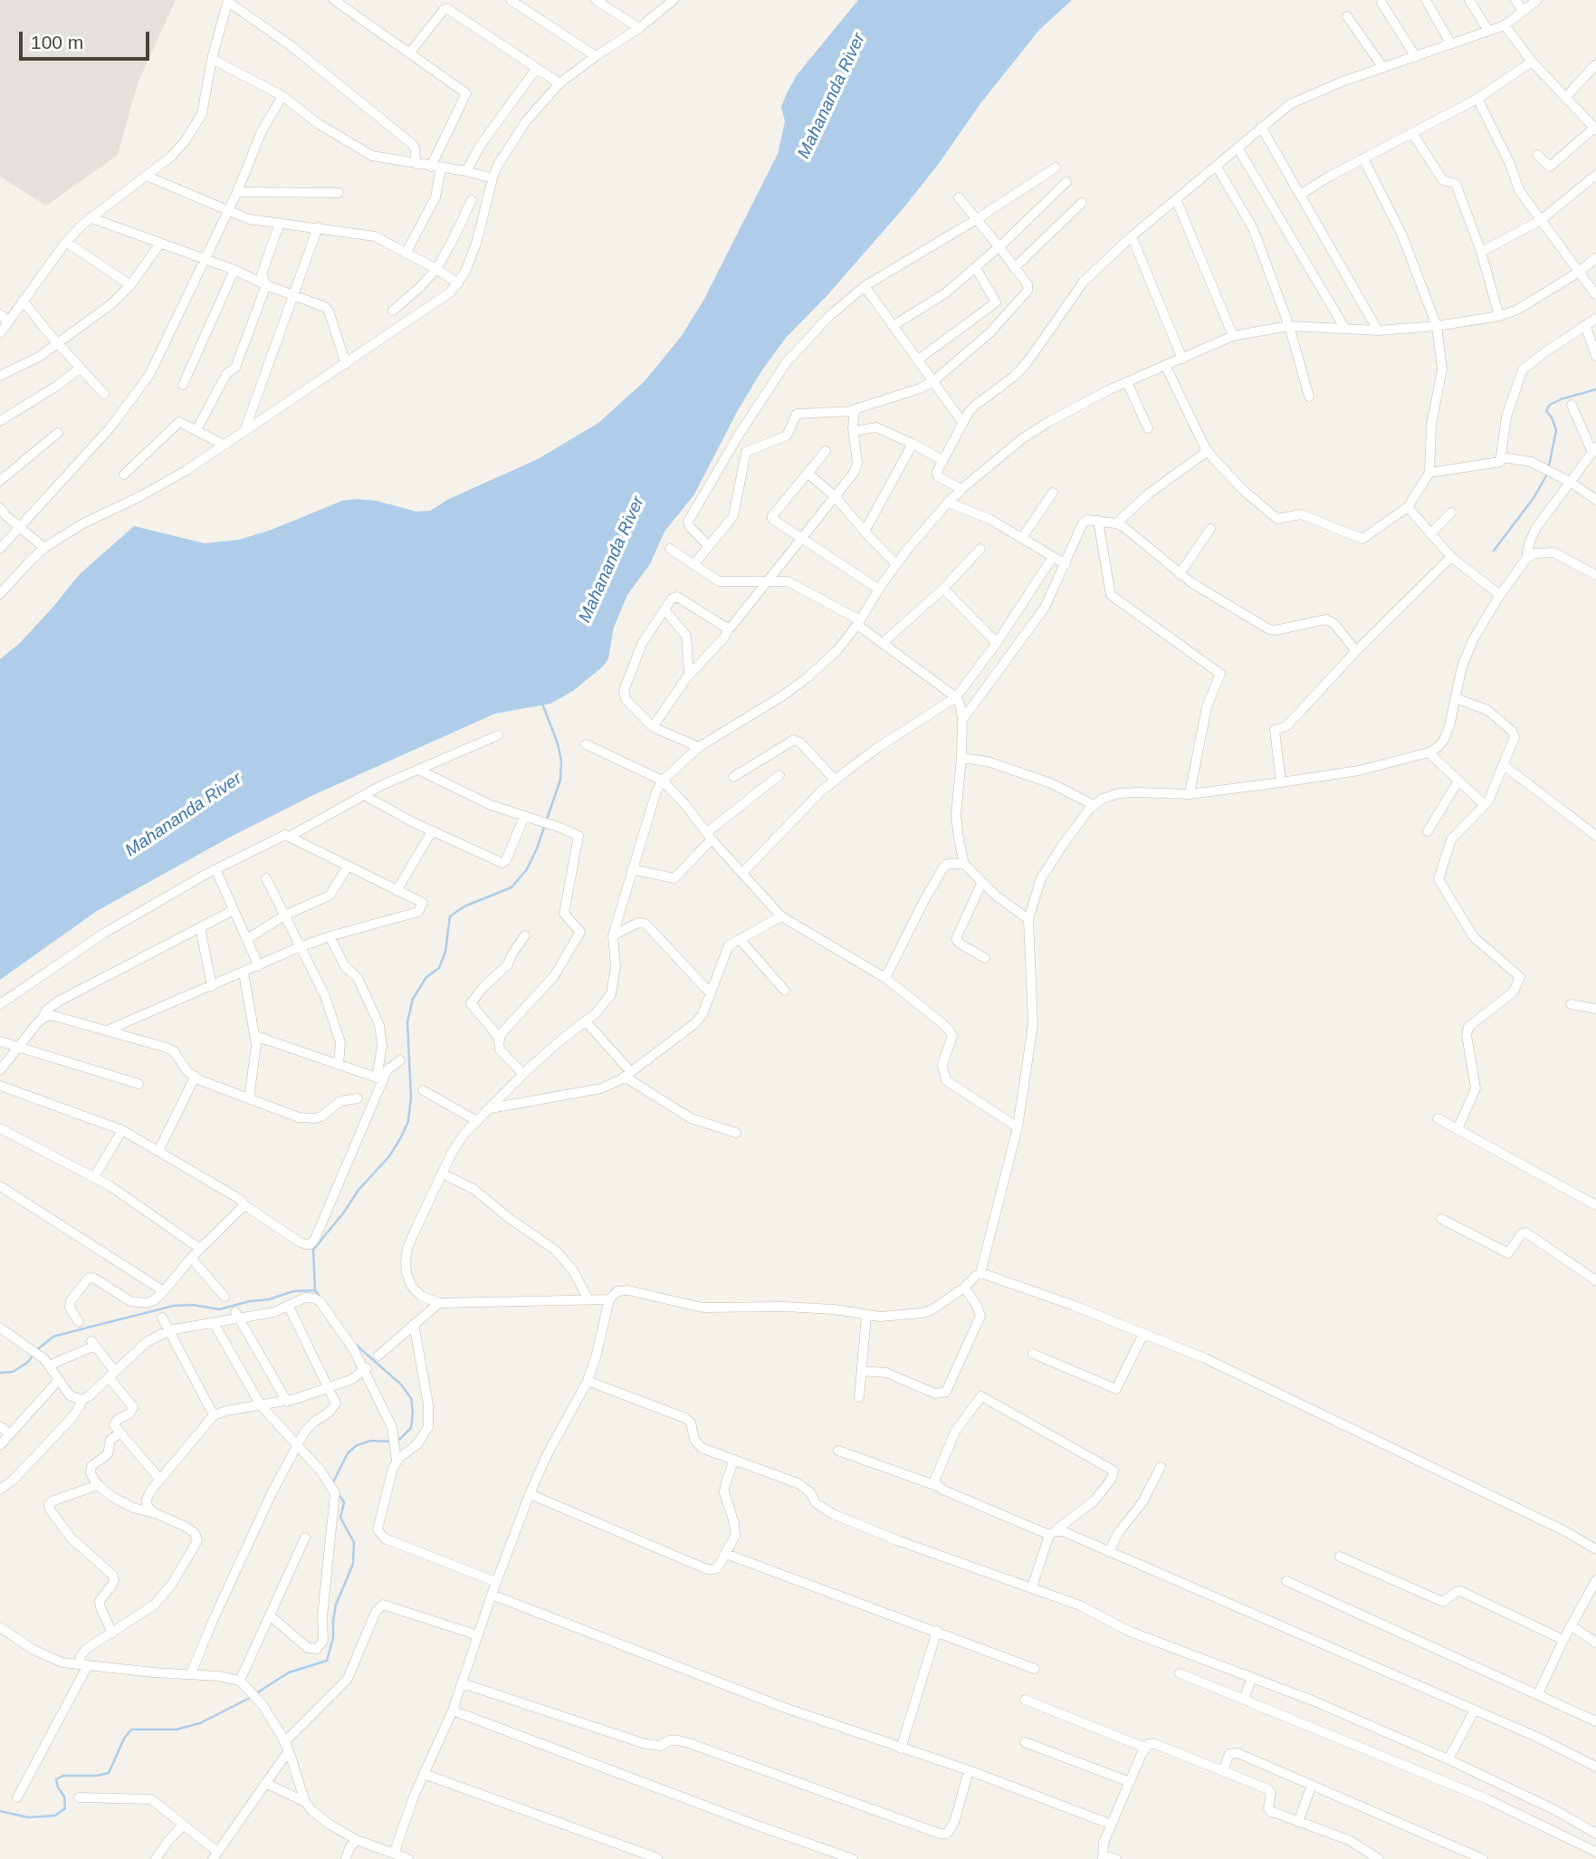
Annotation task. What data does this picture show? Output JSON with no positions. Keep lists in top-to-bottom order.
{
  "water": ["Mahananda River"],
  "scale_bar": "100 m"
}
